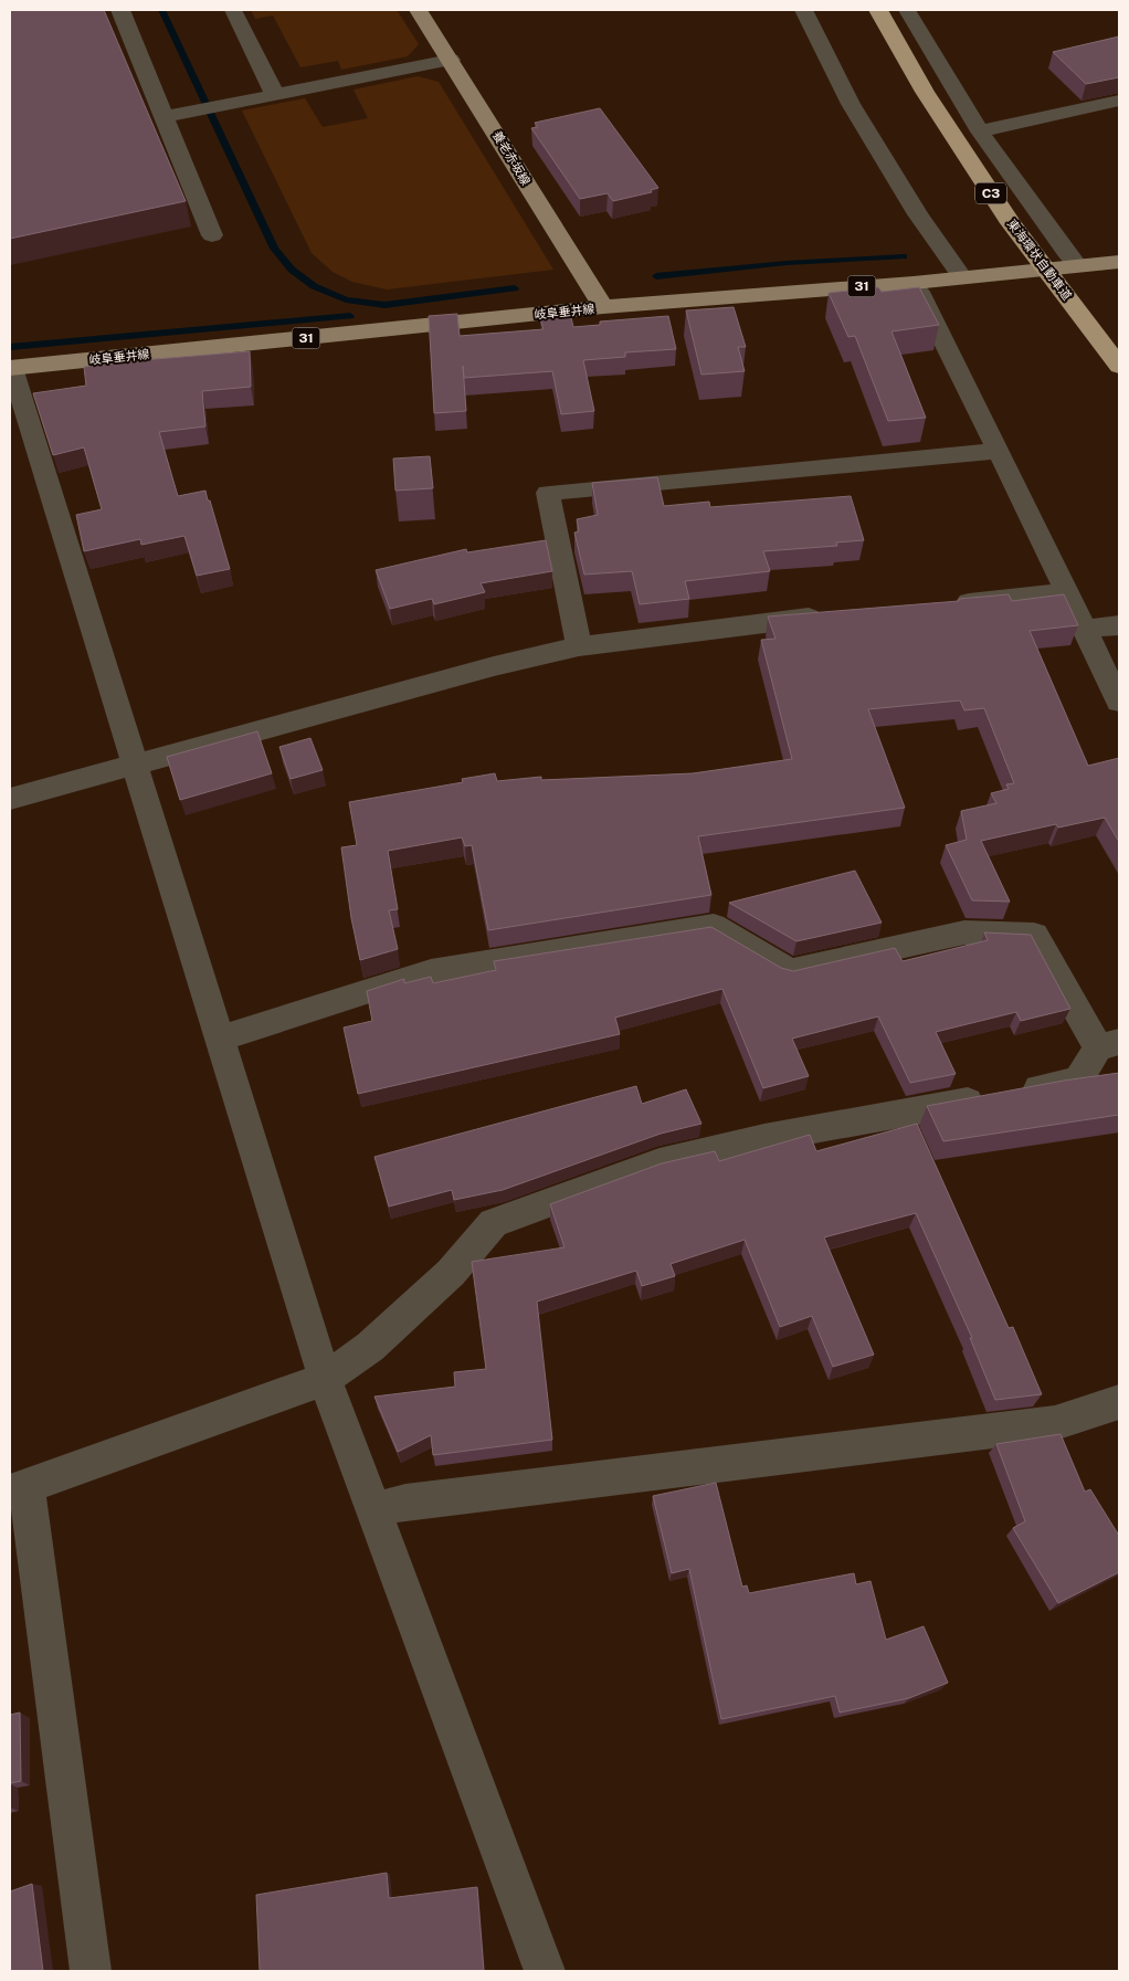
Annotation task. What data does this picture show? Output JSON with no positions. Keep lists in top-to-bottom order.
{
  "streets": {
    "highway": ["C3", "東海環状自動車道"],
    "main road": ["養老赤坂線", "31", "岐阜垂井線"]
  },
  "crossings": [
    ["養老赤坂線", "岐阜垂井線"]
  ]
}
